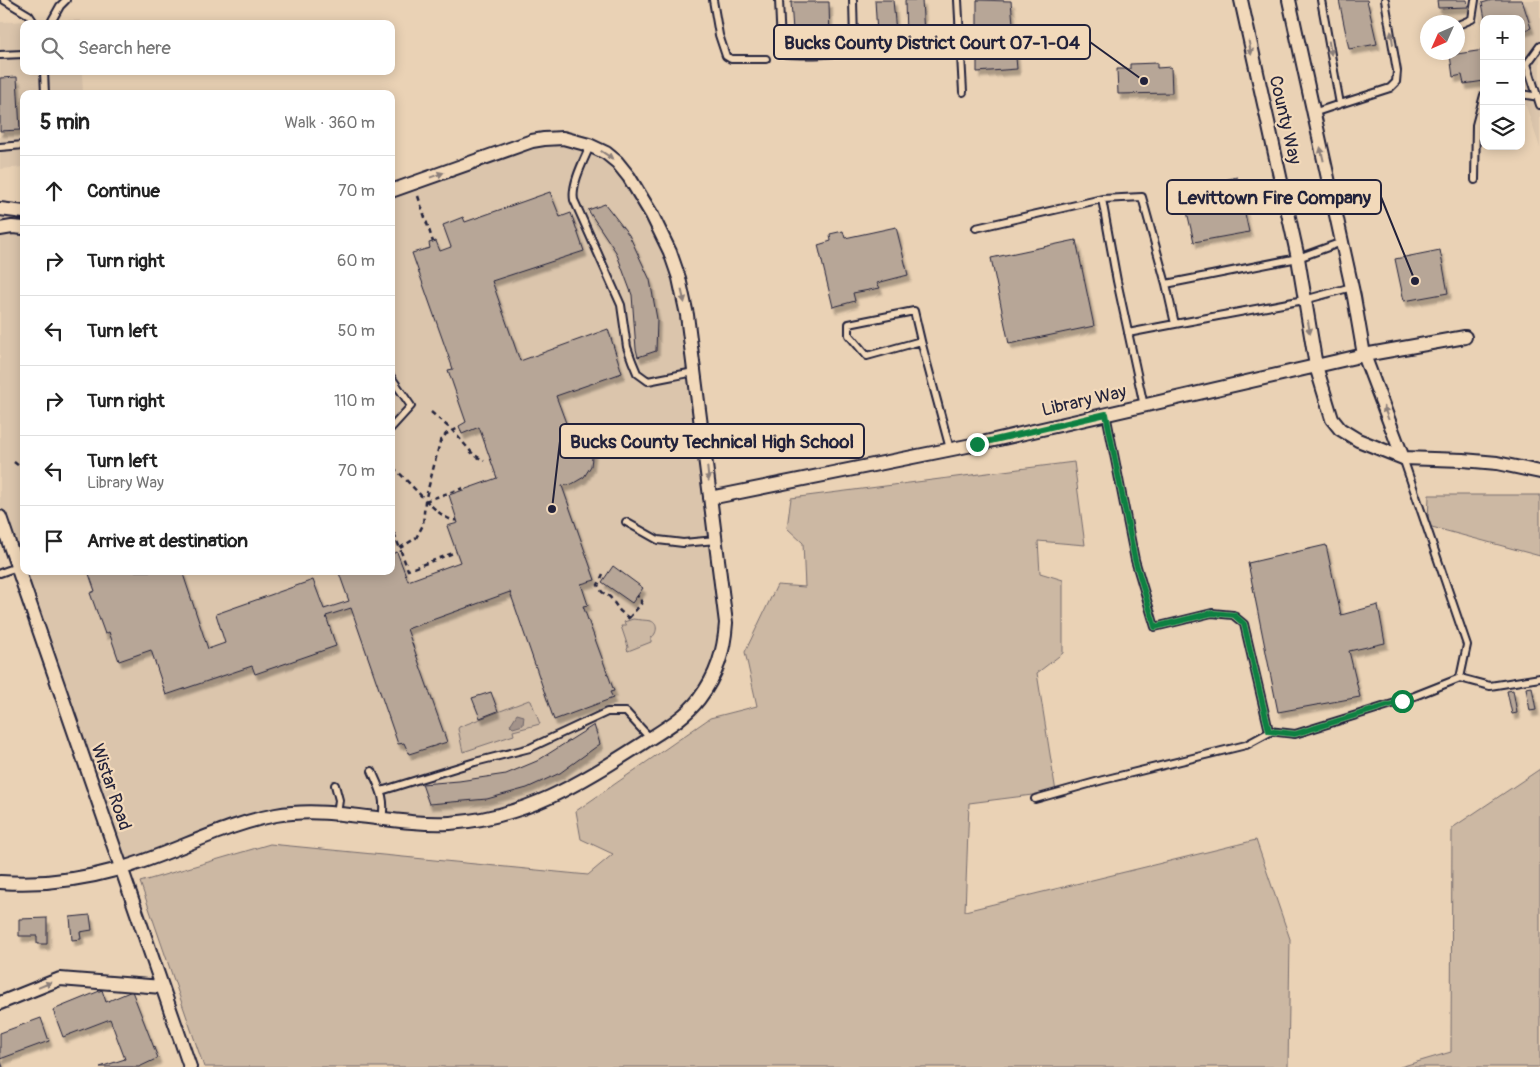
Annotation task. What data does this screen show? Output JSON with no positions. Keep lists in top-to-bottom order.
{
  "streets": {
    "street": ["County Way", "Library Way", "Wistar Road"]
  },
  "crossings": [
    ["County Way", "Library Way"]
  ],
  "places": ["Bucks County District Court 07-1-04", "Levittown Fire Company", "Bucks County Technical High School"],
  "north": "bottom left",
  "page": {
    "map_buttons": ["+", "−"],
    "search": "Search here",
    "heading": ["5 min", "Walk · 360 m"],
    "list": [
      ["Continue", "70 m"],
      ["Turn right", "60 m"],
      ["Turn left", "50 m"],
      ["Turn right", "110 m"],
      ["Turn left", "Library Way", "70 m"],
      "Arrive at destination"
    ]
  }
}
